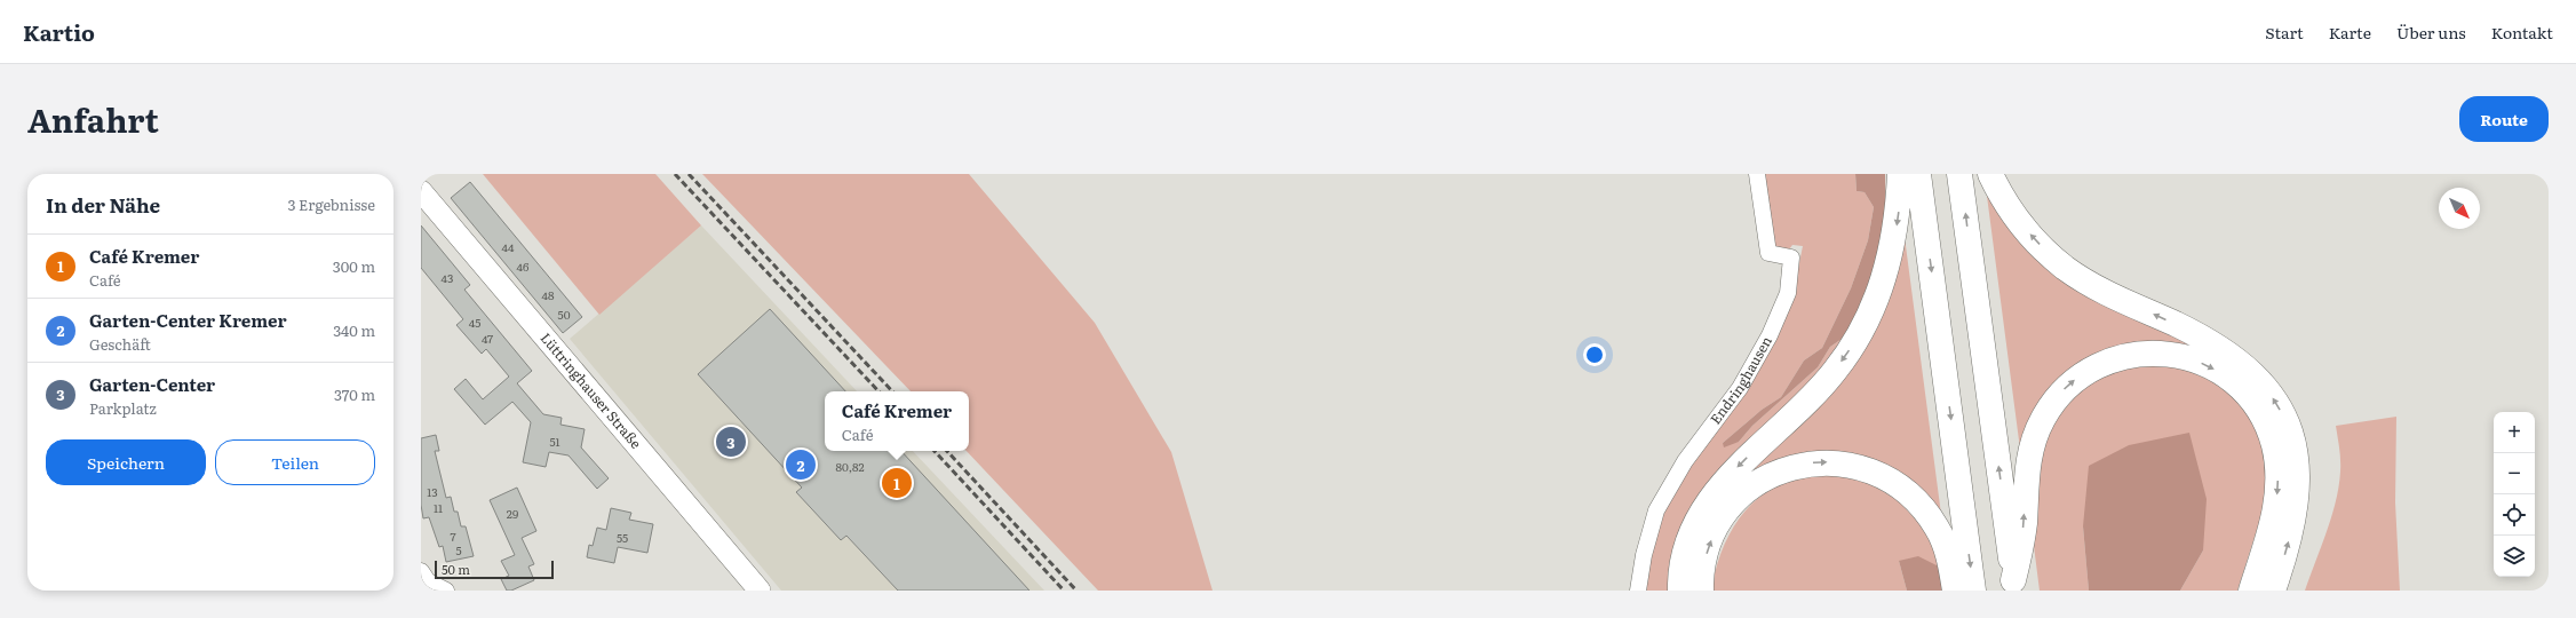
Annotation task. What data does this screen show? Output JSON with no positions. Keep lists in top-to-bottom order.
{
  "streets": {
    "street": ["Endringhausen", "Lüttringhauser Straße"]
  },
  "house_numbers": [
    "44",
    "46",
    "43",
    "48",
    "50",
    "45",
    "47",
    "51",
    "80,82",
    "13",
    "11",
    "29",
    "7",
    "55",
    "5"
  ],
  "scale_bar": "50 m",
  "north": "bottom right",
  "page": {
    "header": "Kartio",
    "nav": [
      "Start",
      "Karte",
      "Über uns",
      "Kontakt"
    ],
    "title": "Anfahrt",
    "buttons": [
      "Route",
      ["Speichern", "Teilen"]
    ],
    "heading": ["In der Nähe", "3 Ergebnisse"],
    "list": [
      {
        "mark": "1",
        "name": "Café Kremer",
        "note": "Café",
        "value": "300 m"
      },
      {
        "mark": "2",
        "name": "Garten-Center Kremer",
        "note": "Geschäft",
        "value": "340 m"
      },
      {
        "mark": "3",
        "name": "Garten-Center",
        "note": "Parkplatz",
        "value": "370 m"
      }
    ],
    "popup": ["Café Kremer", "Café"],
    "map_buttons": ["+", "−"],
    "pins": ["3", "2", "1"],
    "scale": "50 m"
  }
}
